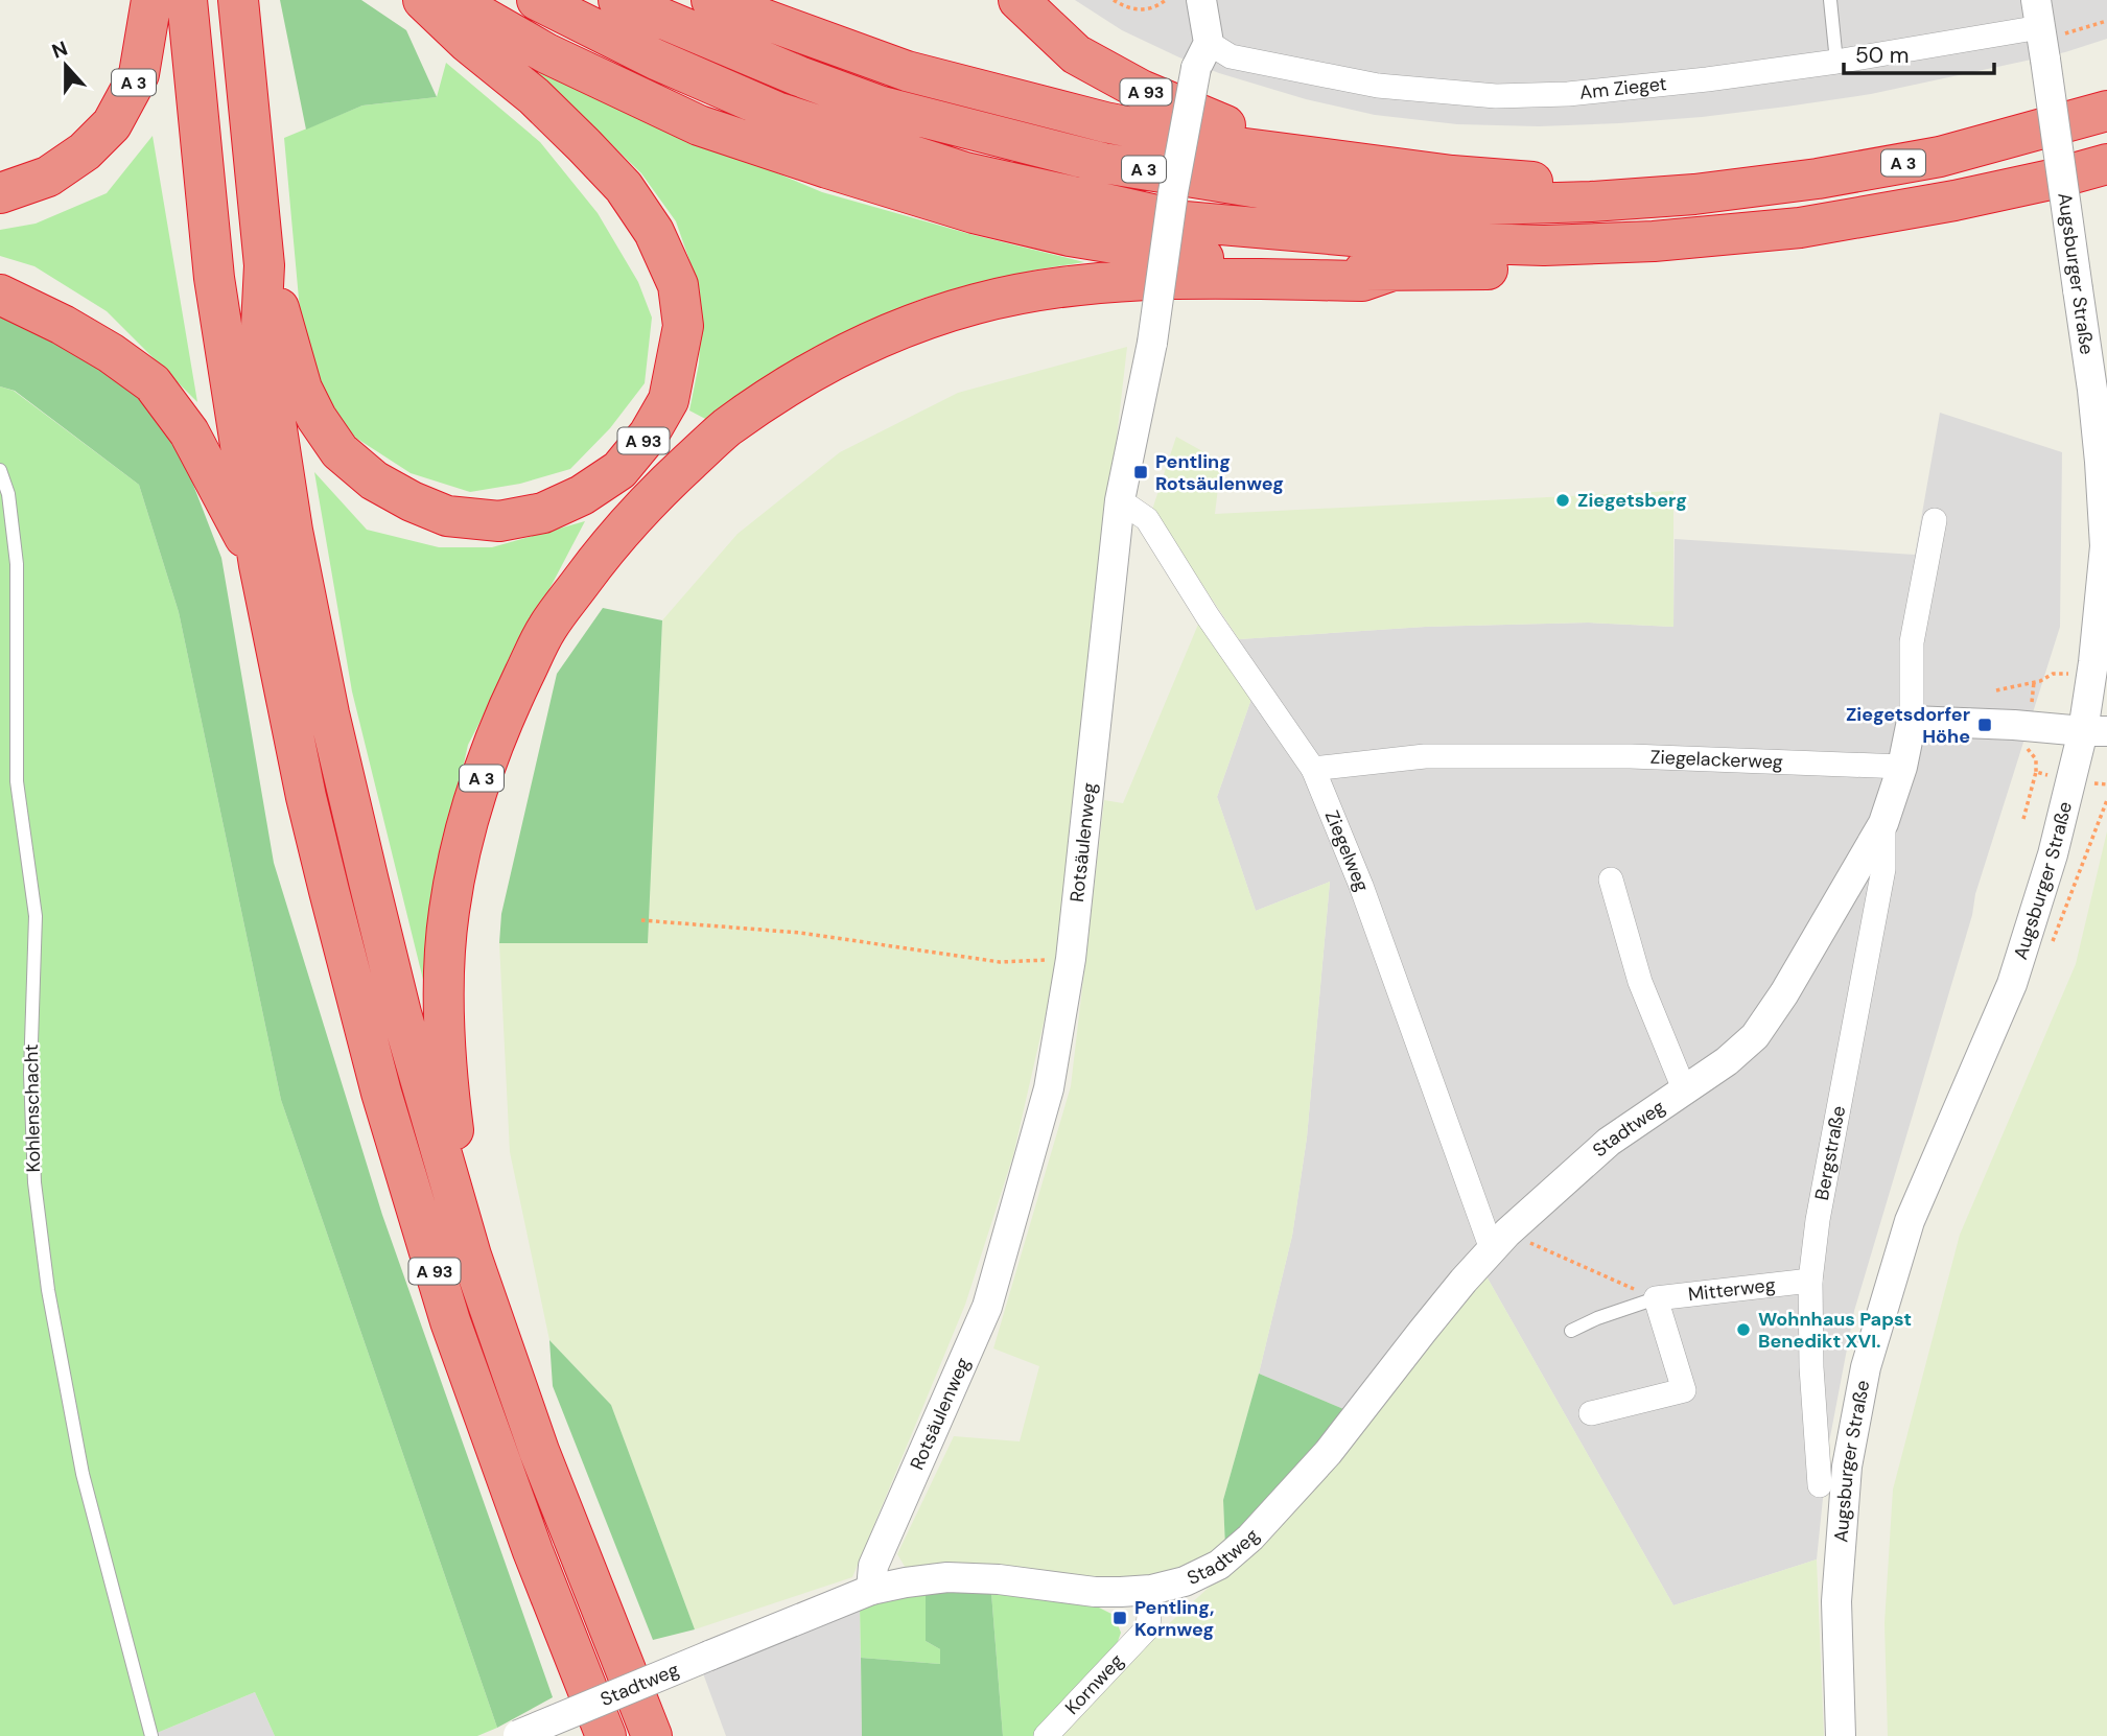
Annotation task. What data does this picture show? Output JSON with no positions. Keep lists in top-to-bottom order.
{
  "streets": {
    "highway": ["A 3", "A 93"],
    "street": [
      "Am Zieget",
      "Augsburger Straße",
      "Ziegelackerweg",
      "Rotsäulenweg",
      "Ziegelweg",
      "Stadtweg",
      "Bergstraße",
      "Mitterweg",
      "Kornweg"
    ],
    "lane": ["Kohlenschacht"]
  },
  "crossings": [
    ["A 3", "A 93"],
    ["Am Zieget", "Augsburger Straße"],
    ["Am Zieget", "Rotsäulenweg"],
    ["Ziegelackerweg", "Ziegelweg"],
    ["Ziegelackerweg", "Stadtweg"],
    ["Rotsäulenweg", "Ziegelweg"],
    ["Rotsäulenweg", "Stadtweg"],
    ["Ziegelweg", "Stadtweg"],
    ["Stadtweg", "Bergstraße"],
    ["Stadtweg", "Kornweg"],
    ["Bergstraße", "Mitterweg"]
  ],
  "places": {
    "transit": ["Pentling Rotsäulenweg", "Ziegetsdorfer Höhe", "Pentling, Kornweg"],
    "other": ["Ziegetsberg", "Wohnhaus Papst Benedikt XVI."]
  },
  "scale_bar": "50 m",
  "north": "top"
}
